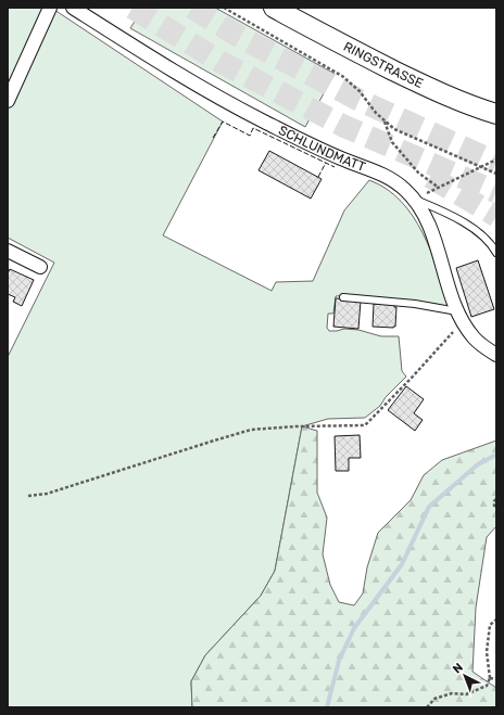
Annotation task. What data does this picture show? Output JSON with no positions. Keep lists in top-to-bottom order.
{
  "streets": {
    "main road": ["RINGSTRASSE"],
    "street": ["SCHLUNDMATT"]
  },
  "north": "top left"
}
